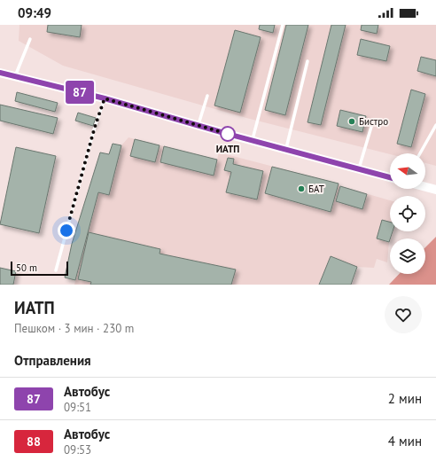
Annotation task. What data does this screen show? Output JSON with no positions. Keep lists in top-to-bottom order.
{
  "places": ["Бистро", "ИАТП", "БАТ"],
  "lines": ["bus line 87"],
  "scale_bar": "50 m",
  "north": "left",
  "page": {
    "status": "09:49",
    "on_map": "87",
    "scale": "50 m",
    "heading": [
      ["ИАТП", "Пешком · 3 мин · 230 m"],
      "Отправления"
    ],
    "list": [
      {
        "mark": "87",
        "name": "Автобус",
        "note": "09:51",
        "value": "2 мин"
      },
      {
        "mark": "88",
        "name": "Автобус",
        "note": "09:53",
        "value": "4 мин"
      }
    ]
  }
}
